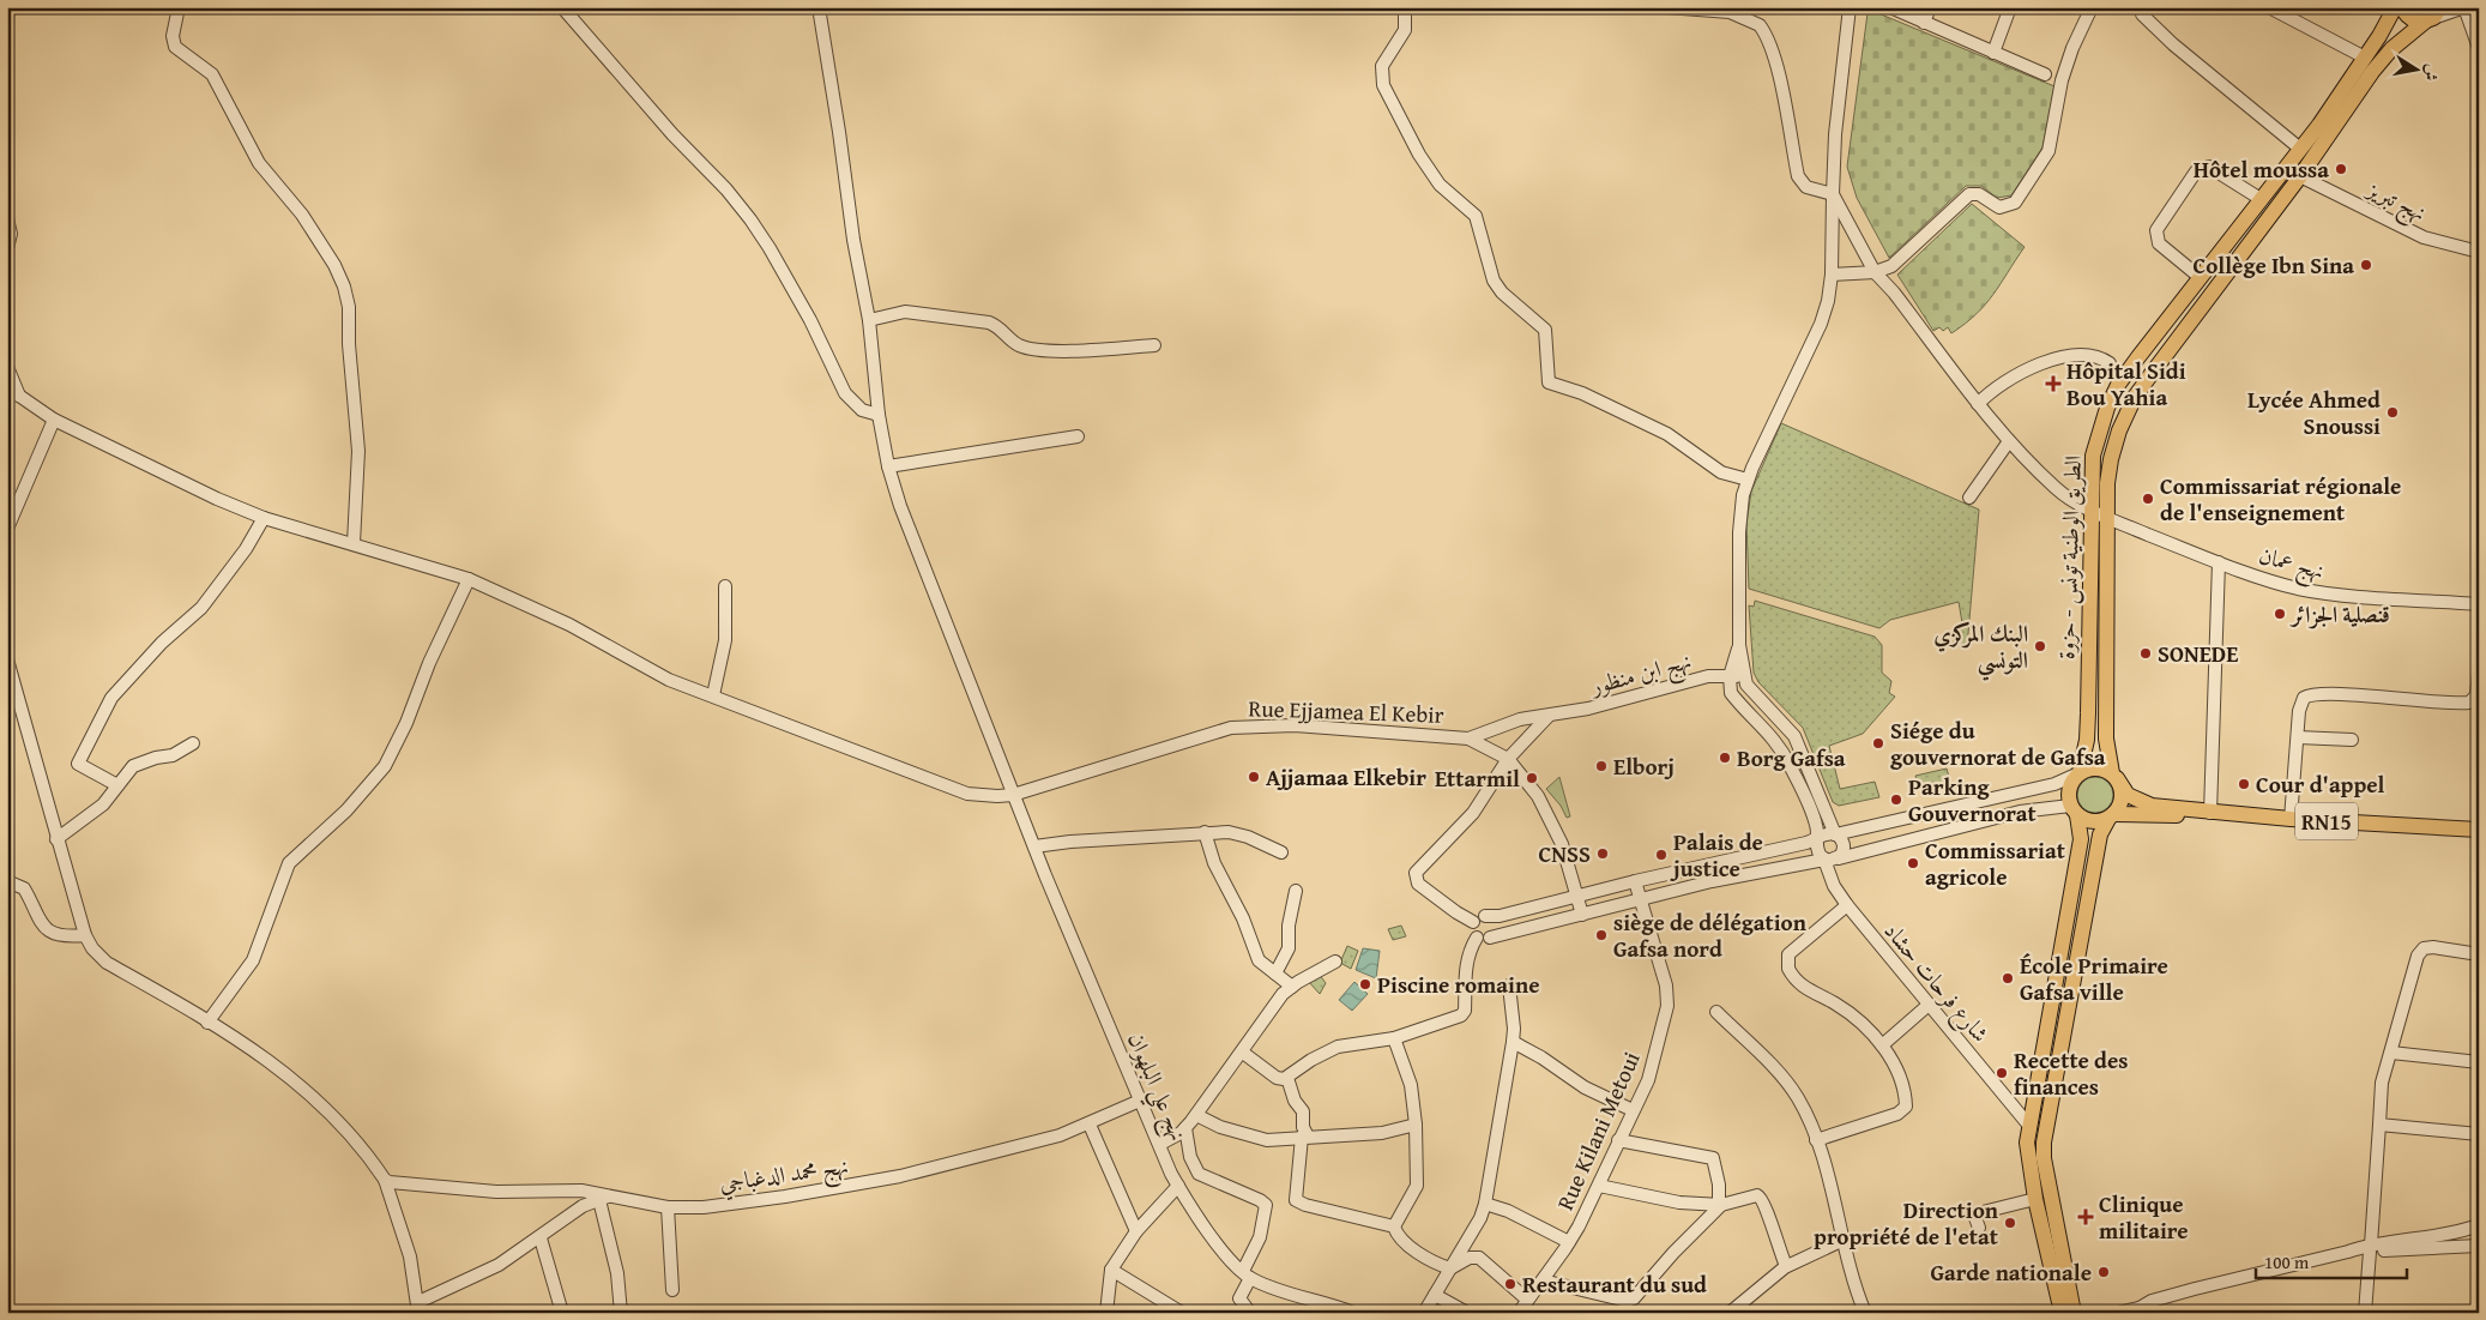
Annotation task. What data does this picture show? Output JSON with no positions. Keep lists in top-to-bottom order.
{
  "streets": {
    "main road": ["الطريق الوطنية تونس - حزوة", "RN15"],
    "street": [
      "نهج تبريز",
      "نهج عمان",
      "نهج ابن منظور",
      "Rue Ejjamea El Kebir",
      "شارع فرحات حشاد",
      "نهج علي البلهوان",
      "Rue Kilani Metoui",
      "نهج محمد الدغباجي"
    ]
  },
  "crossings": [
    ["نهج تبريز", "الطريق الوطنية تونس - حزوة"],
    ["الطريق الوطنية تونس - حزوة", "نهج عمان"],
    ["الطريق الوطنية تونس - حزوة", "RN15"],
    ["نهج ابن منظور", "Rue Ejjamea El Kebir"],
    ["Rue Ejjamea El Kebir", "نهج علي البلهوان"],
    ["نهج علي البلهوان", "نهج محمد الدغباجي"]
  ],
  "places": {
    "other": [
      "Hôtel moussa",
      "Collège Ibn Sina",
      "Lycée Ahmed Snoussi",
      "Commissariat régionale de l'enseignement",
      "قنصلية الجزائر",
      "البنك المركزي التونسي",
      "SONEDE",
      "Siége du gouvernorat de Gafsa",
      "Borg Gafsa",
      "Elborj",
      "Ajjamaa Elkebir",
      "Ettarmil",
      "Cour d'appel",
      "Parking Gouvernorat",
      "CNSS",
      "Palais de justice",
      "Commissariat agricole",
      "siège de délégation Gafsa nord",
      "École Primaire Gafsa ville",
      "Piscine romaine",
      "Recette des finances",
      "Direction propriété de l'etat",
      "Garde nationale",
      "Restaurant du sud"
    ],
    "health": ["Hôpital Sidi Bou Yahia", "Clinique militaire"]
  },
  "scale_bar": "100 m",
  "north": "right"
}
